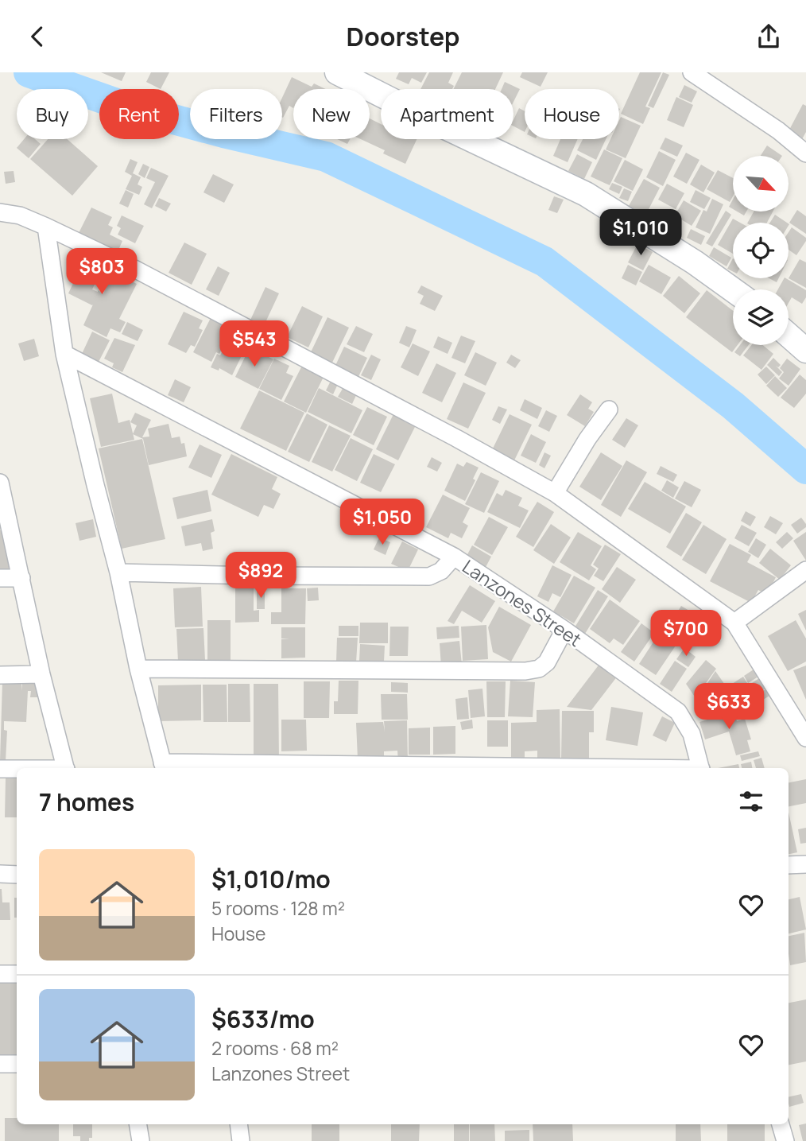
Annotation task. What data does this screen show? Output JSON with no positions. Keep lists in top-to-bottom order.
{
  "streets": {
    "street": ["Lanzones Street"]
  },
  "north": "bottom right",
  "page": {
    "header": "Doorstep",
    "chip": [
      "Buy",
      "Rent",
      "Filters",
      "New",
      "Apartment",
      "House"
    ],
    "price": [
      "$1,010",
      "$803",
      "$543",
      "$1,050",
      "$892",
      "$700",
      "$633"
    ],
    "heading": "7 homes",
    "list": [
      {
        "name": "$1,010/mo",
        "note": "5 rooms · 128 m² · House"
      },
      {
        "name": "$633/mo",
        "note": "2 rooms · 68 m² · Lanzones Street"
      }
    ]
  }
}
